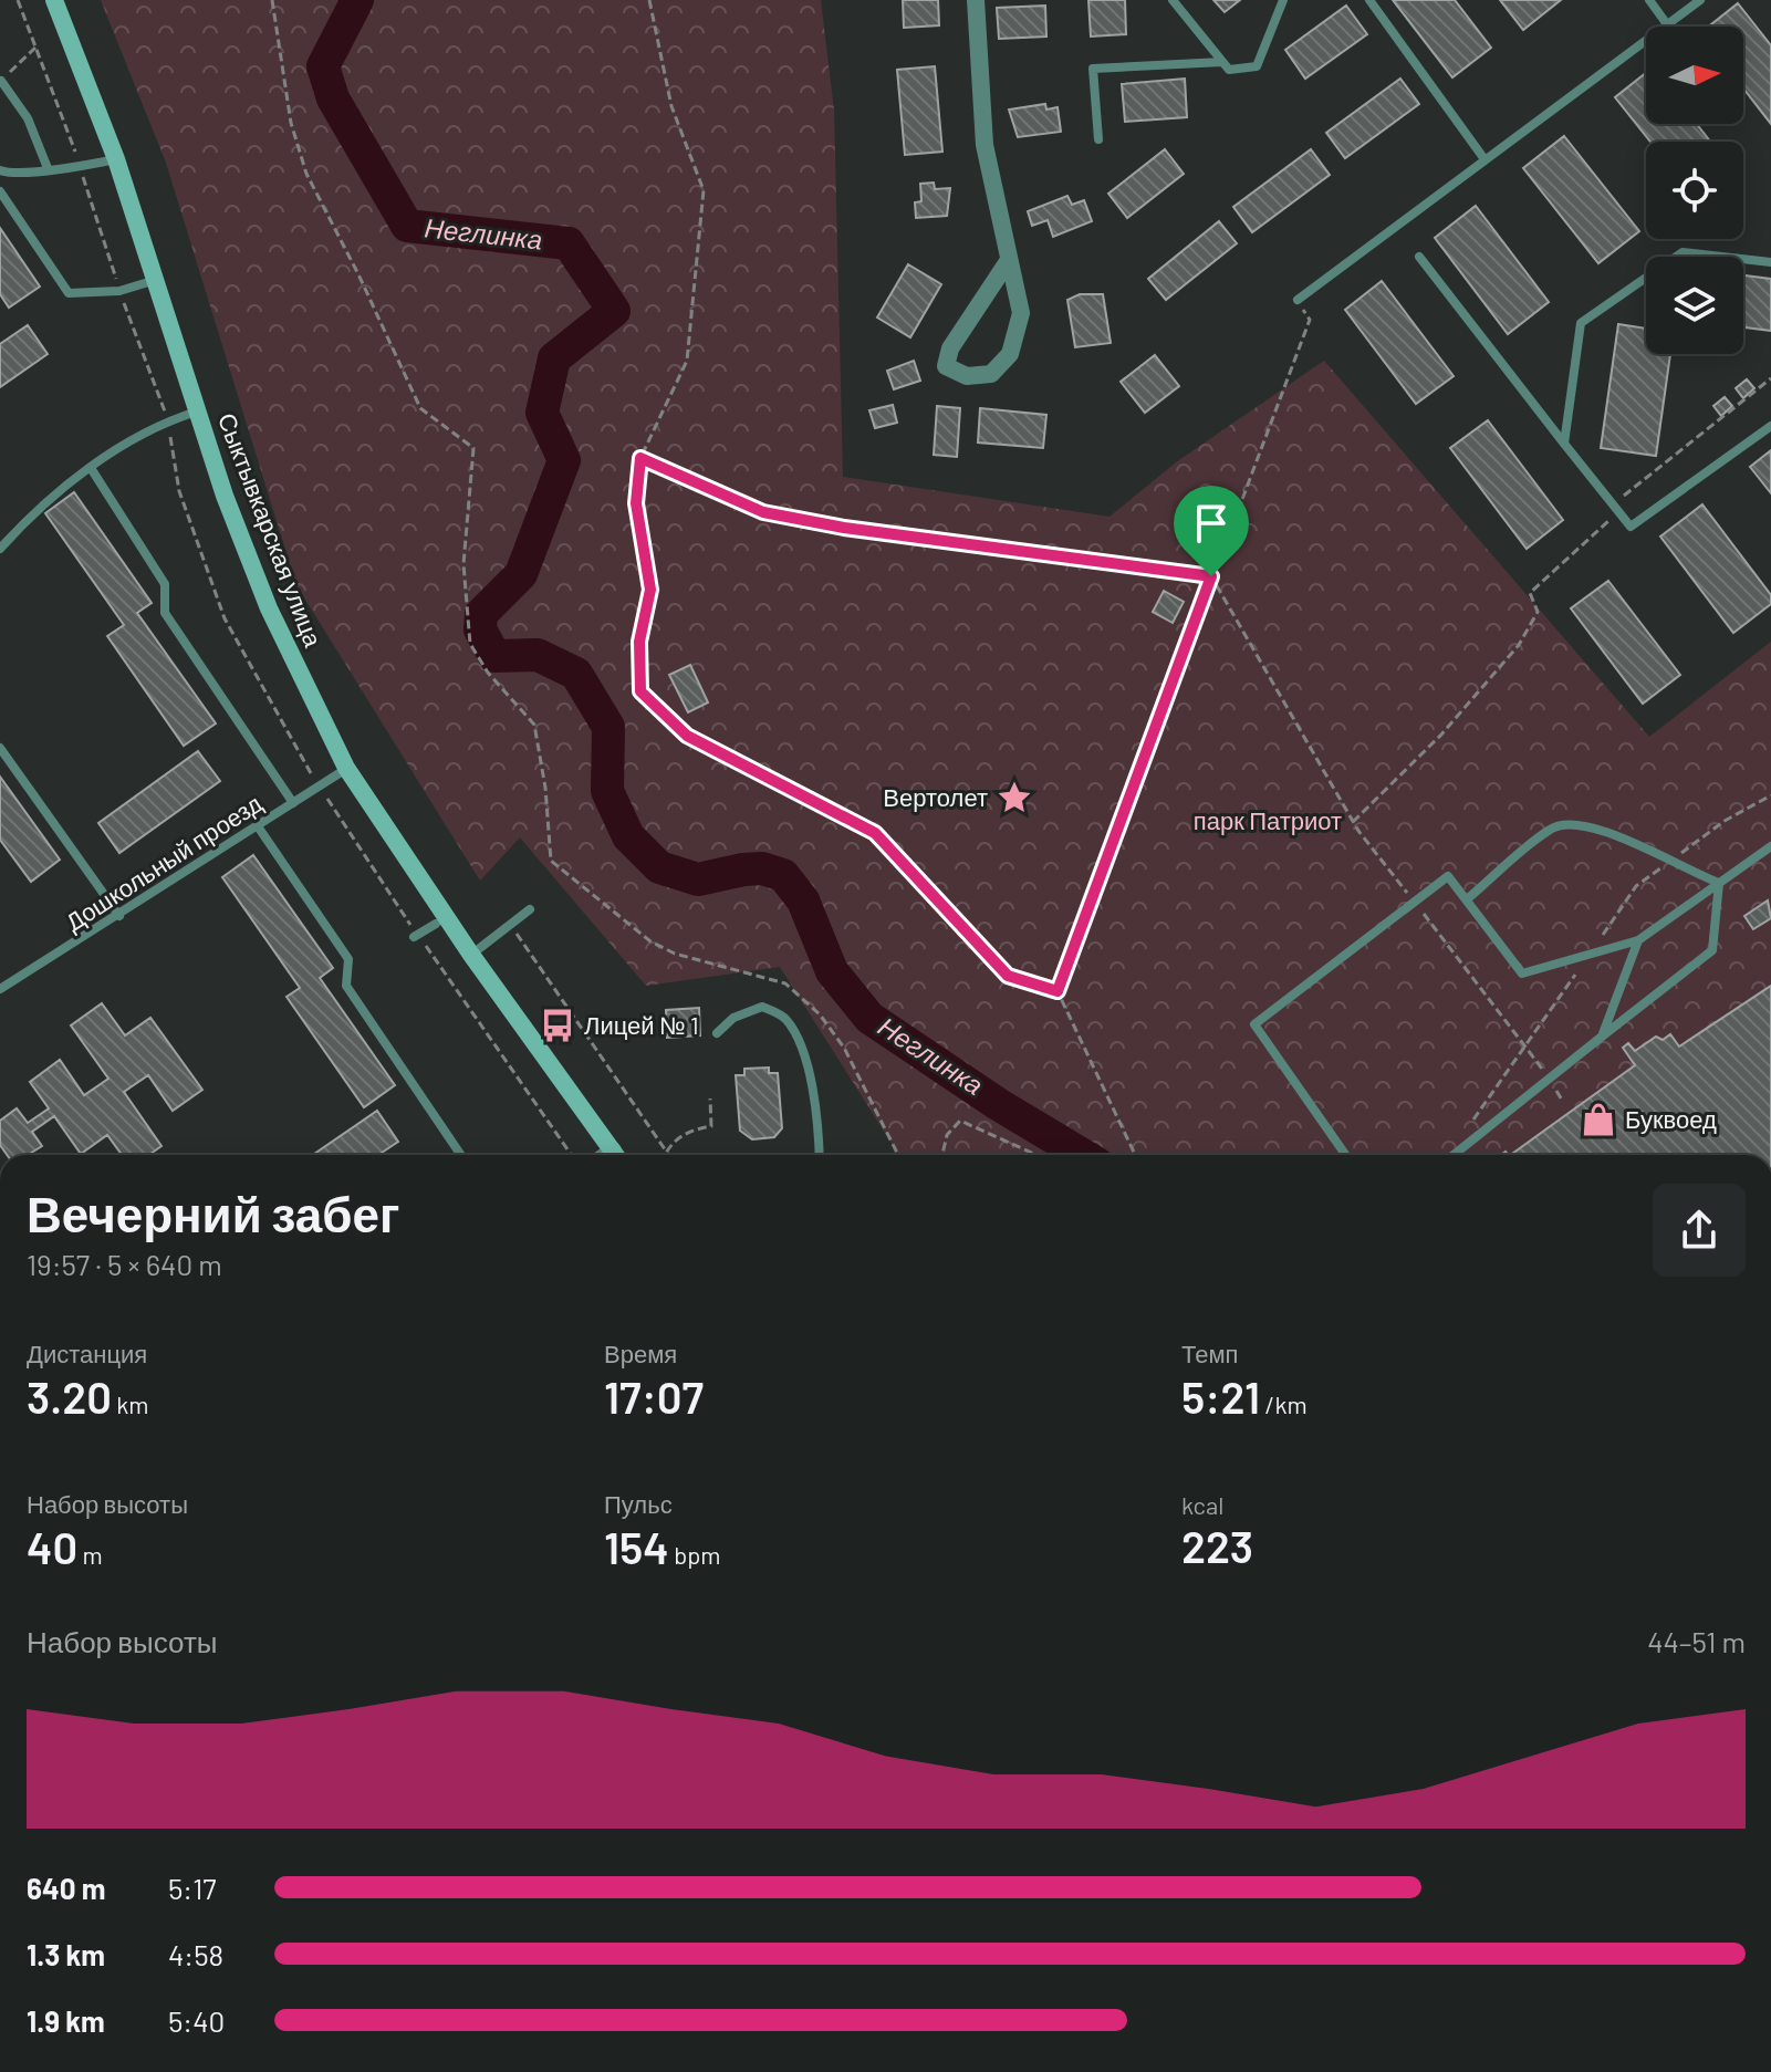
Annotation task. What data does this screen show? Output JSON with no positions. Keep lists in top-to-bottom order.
{
  "streets": {
    "street": ["Сыктывкарская улица"],
    "lane": ["Дошкольный проезд"]
  },
  "crossings": [
    ["Сыктывкарская улица", "Дошкольный проезд"]
  ],
  "water": ["Неглинка"],
  "parks": ["парк Патриот"],
  "places": {
    "place": ["Вертолет"],
    "bus stop": ["Лицей № 1"],
    "shop": ["Буквоед"]
  },
  "north": "right",
  "page": {
    "heading": ["Вечерний забег", "19:57 · 5 × 640 m"],
    "stats": [
      ["Дистанция", "3.20 km"],
      ["Время", "17:07"],
      ["Темп", "5:21 /km"],
      ["Набор высоты", "40 m"],
      ["Пульс", "154 bpm"],
      ["kcal", "223"]
    ],
    "chart": ["Набор высоты", "44–51 m"],
    "list": [
      {
        "name": "640 m",
        "note": "5:17"
      },
      {
        "name": "1.3 km",
        "note": "4:58"
      },
      {
        "name": "1.9 km",
        "note": "5:40"
      }
    ]
  }
}
